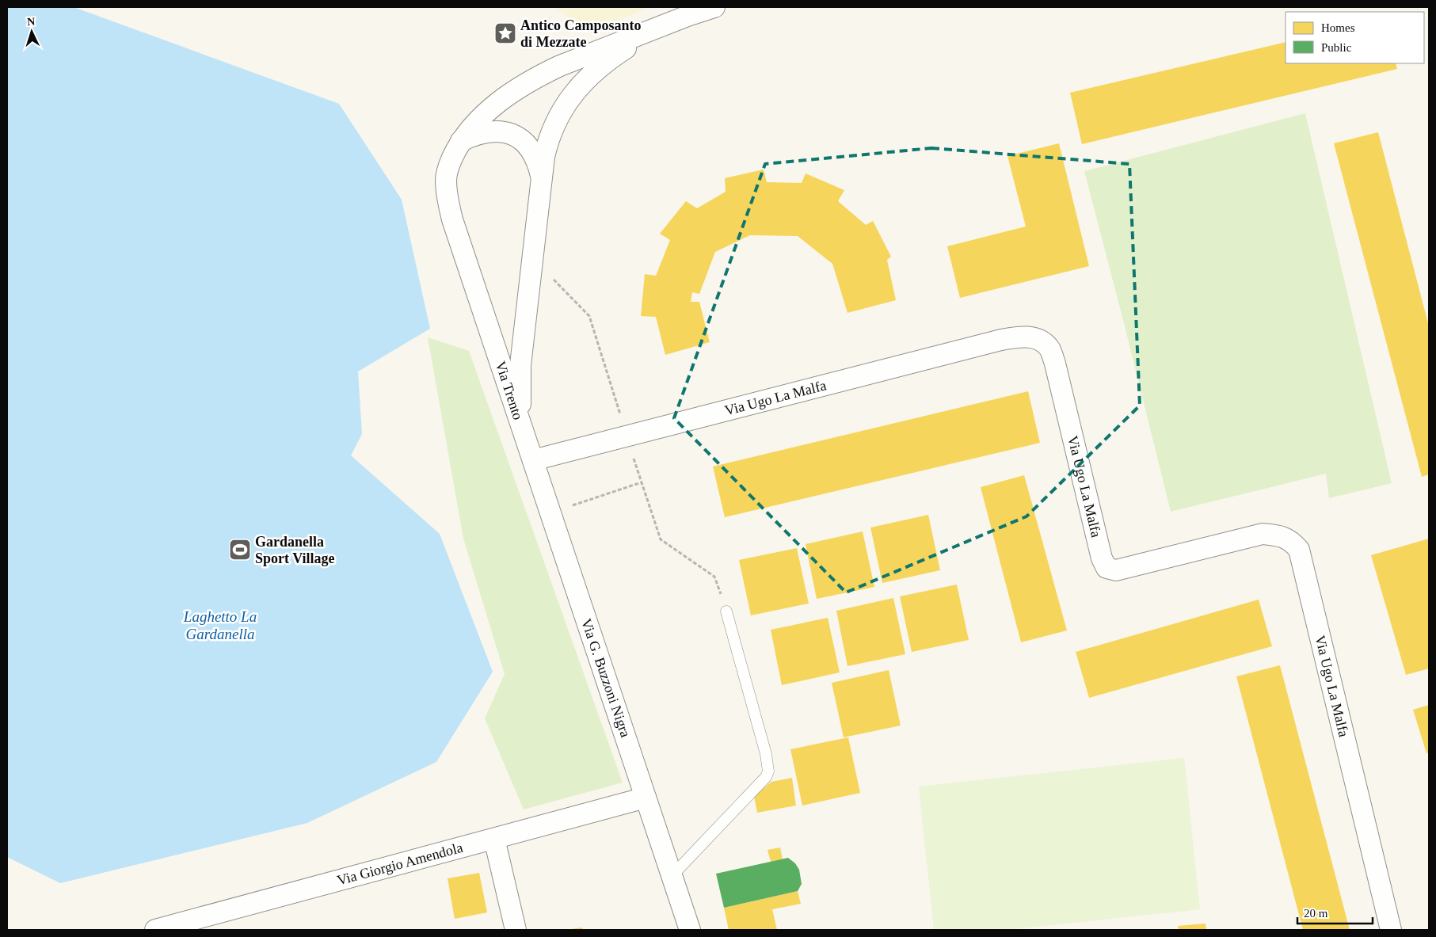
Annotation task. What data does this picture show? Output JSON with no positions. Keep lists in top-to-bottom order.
{
  "streets": {
    "street": [
      "Via Trento",
      "Via Ugo La Malfa",
      "Via G. Buzzoni Nigra",
      "Via Giorgio Amendola"
    ]
  },
  "crossings": [
    ["Via Trento", "Via G. Buzzoni Nigra"],
    ["Via Ugo La Malfa", "Via G. Buzzoni Nigra"],
    ["Via G. Buzzoni Nigra", "Via Giorgio Amendola"]
  ],
  "water": ["Laghetto La Gardanella"],
  "places": {
    "place": ["Antico Camposanto di Mezzate"],
    "sports": ["Gardanella Sport Village"]
  },
  "legend": ["Homes", "Public"],
  "scale_bar": "20 m",
  "north": "top"
}
